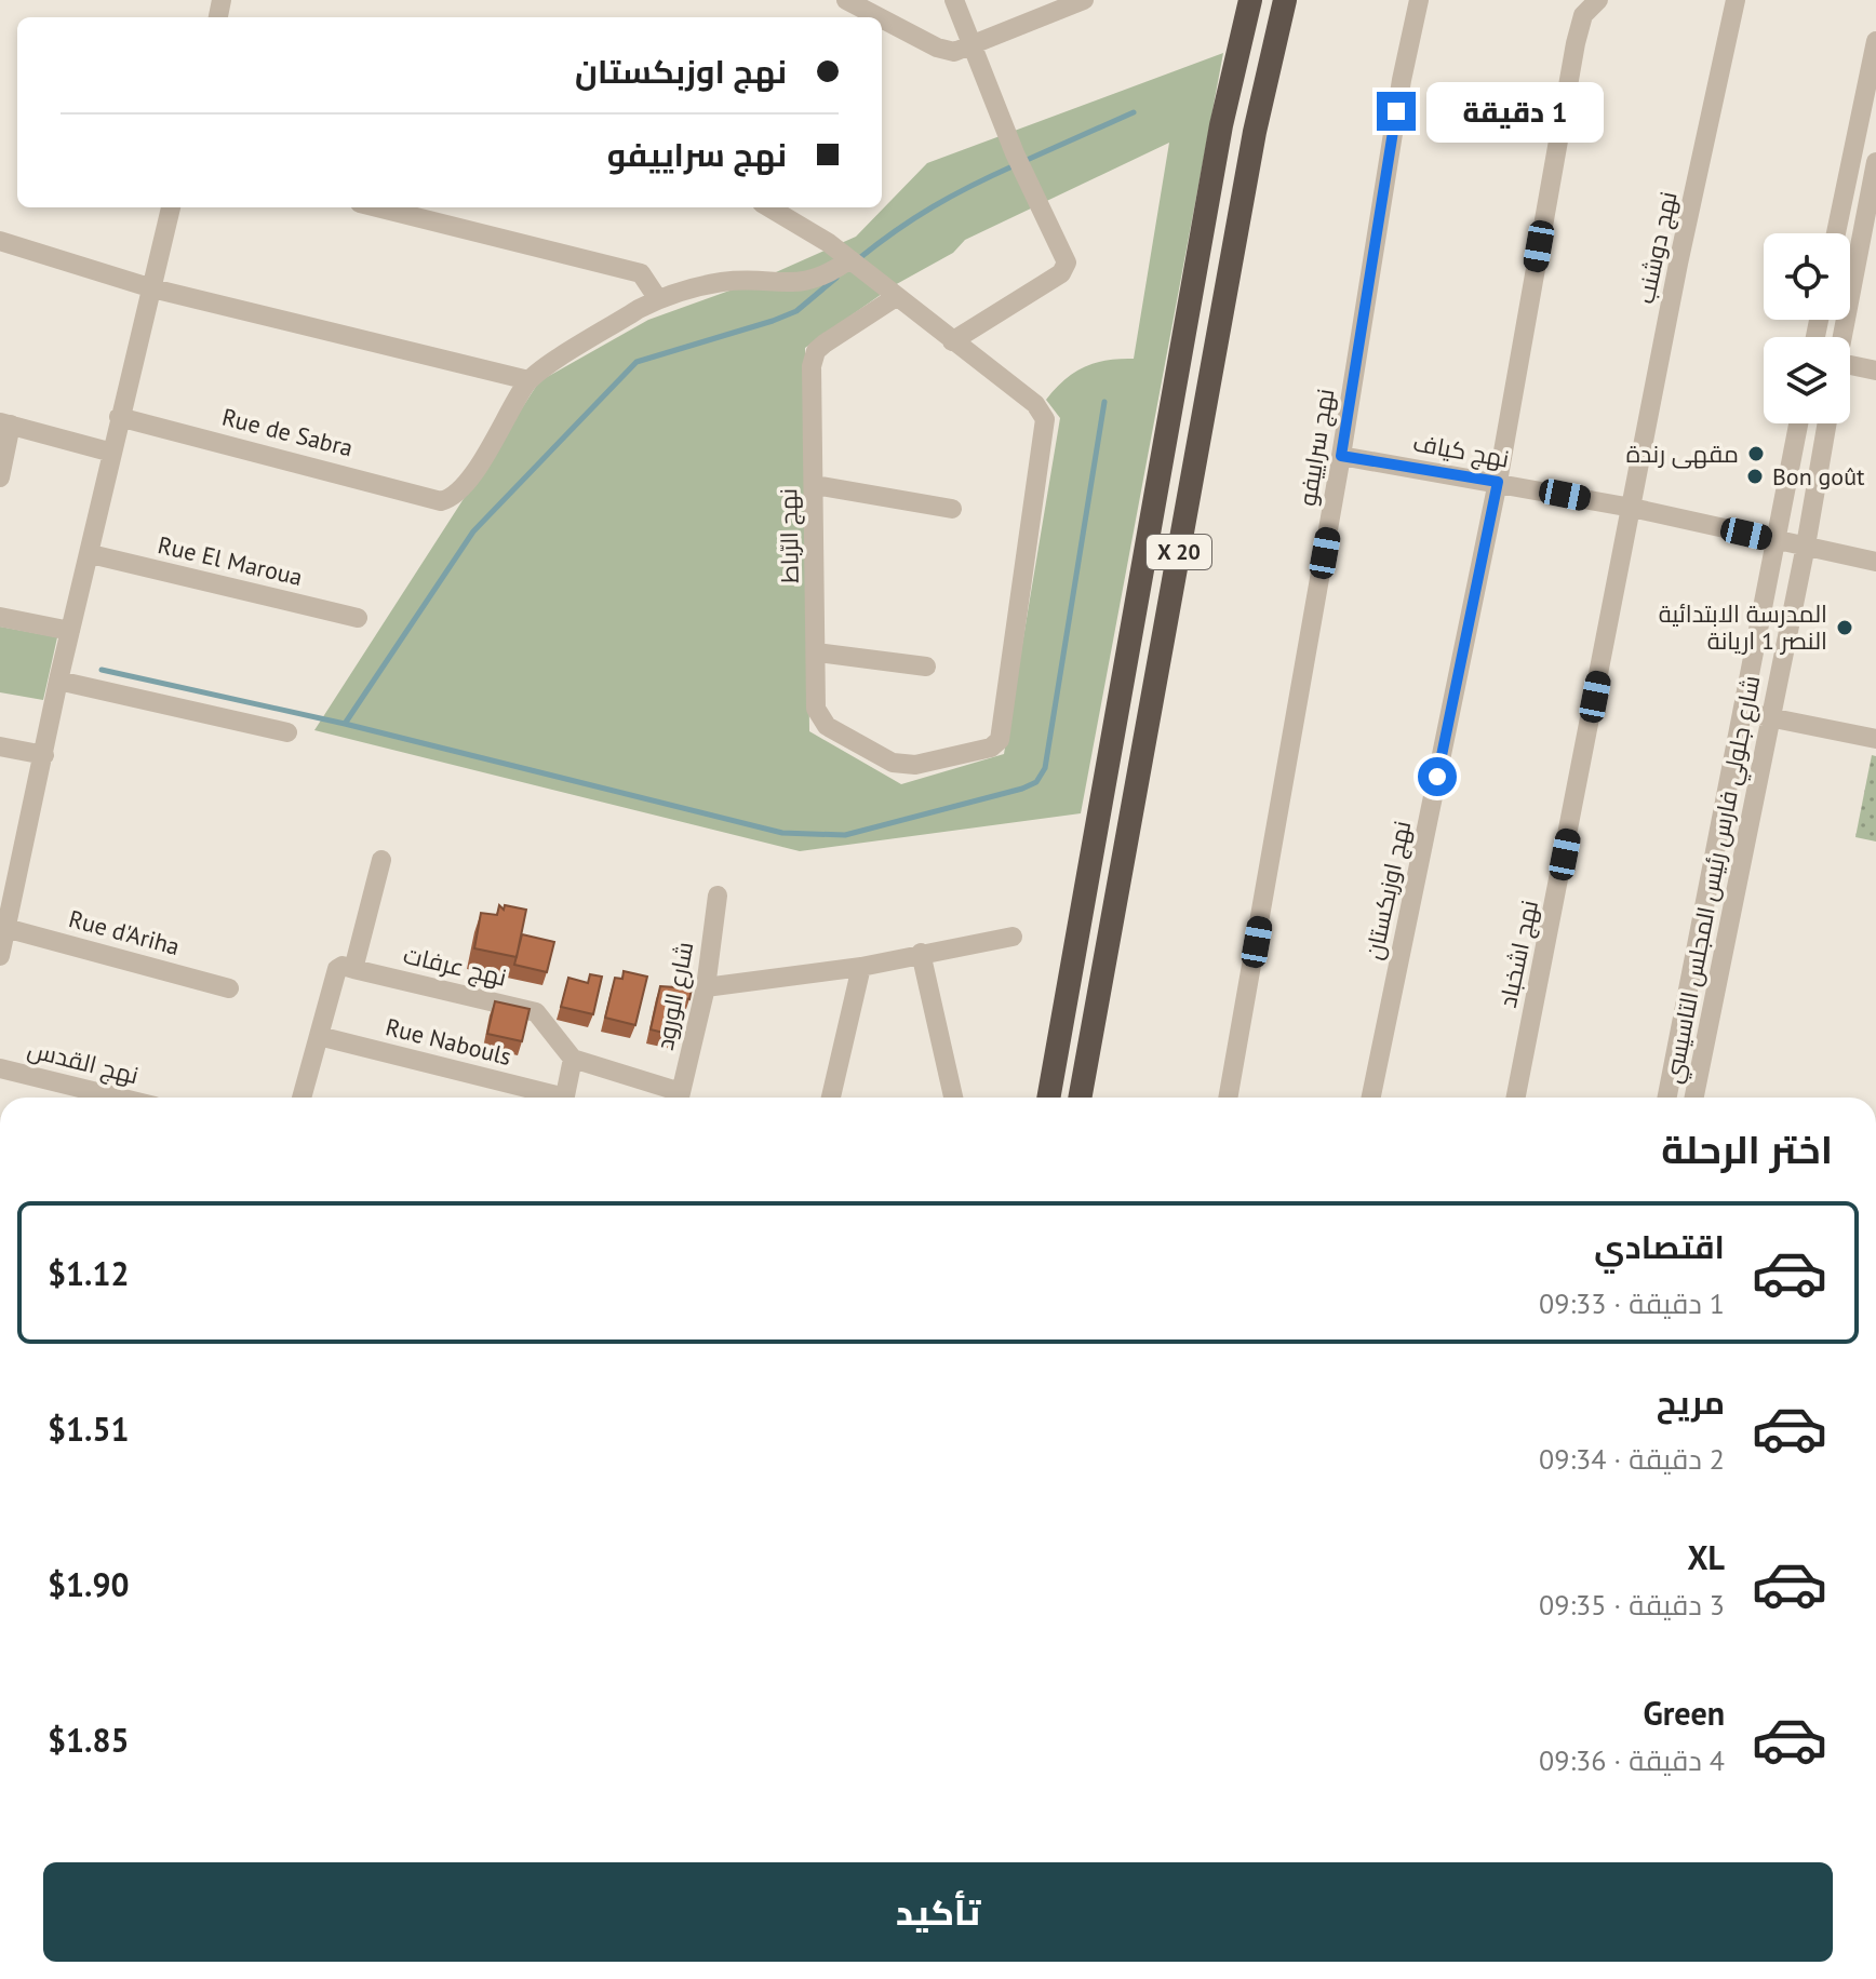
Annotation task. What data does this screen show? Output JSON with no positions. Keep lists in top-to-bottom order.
{
  "streets": {
    "highway": ["X 20"],
    "street": [
      "نهج دوشنب",
      "Rue de Sabra",
      "نهج سراييفو",
      "نهج كياف",
      "نهج الرّباط",
      "Rue El Maroua",
      "شارع جلولي فارس رئيس المجلس التاسيسي",
      "نهج اوزبكستان",
      "Rue d'Ariha",
      "نهج اشخباد",
      "نهج عرفات",
      "شارع الورود",
      "Rue Nabouls",
      "نهج القدس"
    ]
  },
  "crossings": [
    ["نهج دوشنب", "نهج كياف"],
    ["نهج دوشنب", "نهج اشخباد"],
    ["نهج سراييفو", "نهج كياف"],
    ["نهج كياف", "شارع جلولي فارس رئيس المجلس التاسيسي"],
    ["نهج كياف", "نهج اوزبكستان"],
    ["نهج كياف", "نهج اشخباد"]
  ],
  "places": ["مقهى رندة", "Bon goût", "المدرسة الابتدائية النصر 1 اريانة"],
  "page": {
    "banner": ["نهج اوزبكستان", "نهج سراييفو"],
    "bubble": "1 دقيقة",
    "heading": "اختر الرحلة",
    "list": [
      {
        "name": "اقتصادي",
        "note": "1 دقيقة · 09:33",
        "value": "$1.12"
      },
      {
        "name": "مريح",
        "note": "2 دقيقة · 09:34",
        "value": "$1.51"
      },
      {
        "name": "XL",
        "note": "3 دقيقة · 09:35",
        "value": "$1.90"
      },
      {
        "name": "Green",
        "note": "4 دقيقة · 09:36",
        "value": "$1.85"
      }
    ],
    "buttons": "تأكيد"
  }
}
